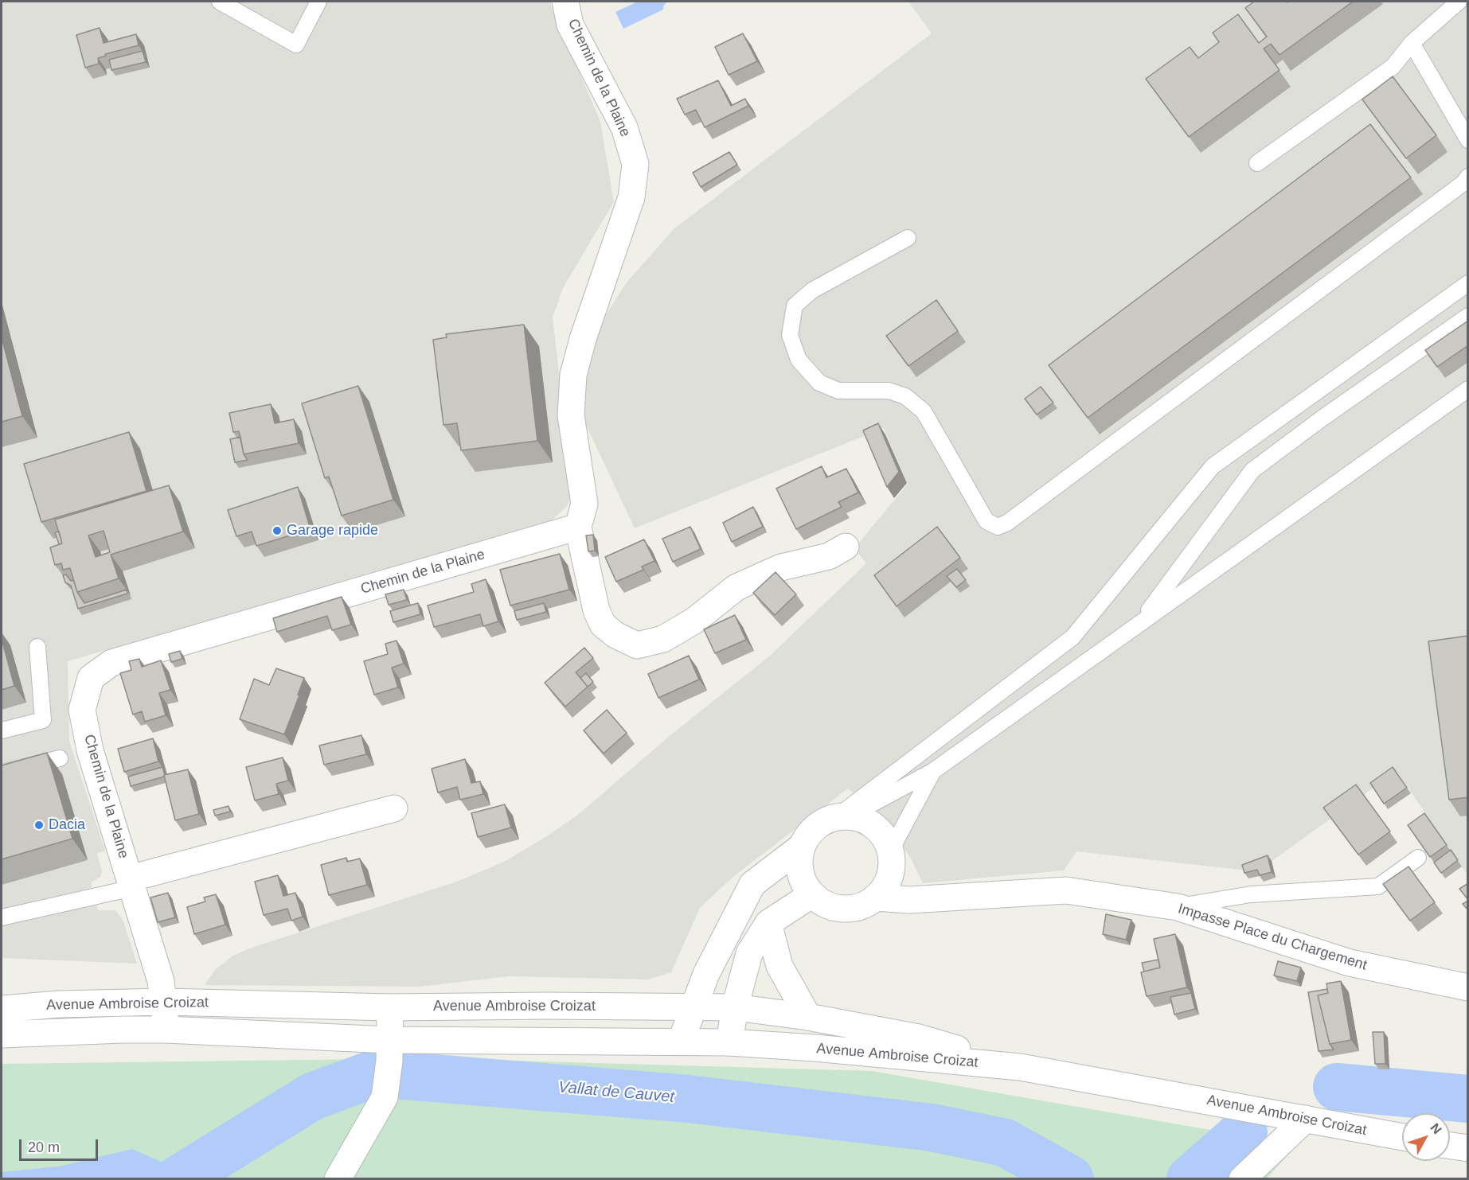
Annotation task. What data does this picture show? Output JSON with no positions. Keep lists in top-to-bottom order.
{
  "streets": {
    "street": ["Chemin de la Plaine", "Impasse Place du Chargement", "Avenue Ambroise Croizat"]
  },
  "crossings": [
    ["Chemin de la Plaine", "Avenue Ambroise Croizat"]
  ],
  "water": ["Vallat de Cauvet"],
  "places": ["Garage rapide", "Dacia"],
  "scale_bar": "20 m",
  "north": "top right"
}
